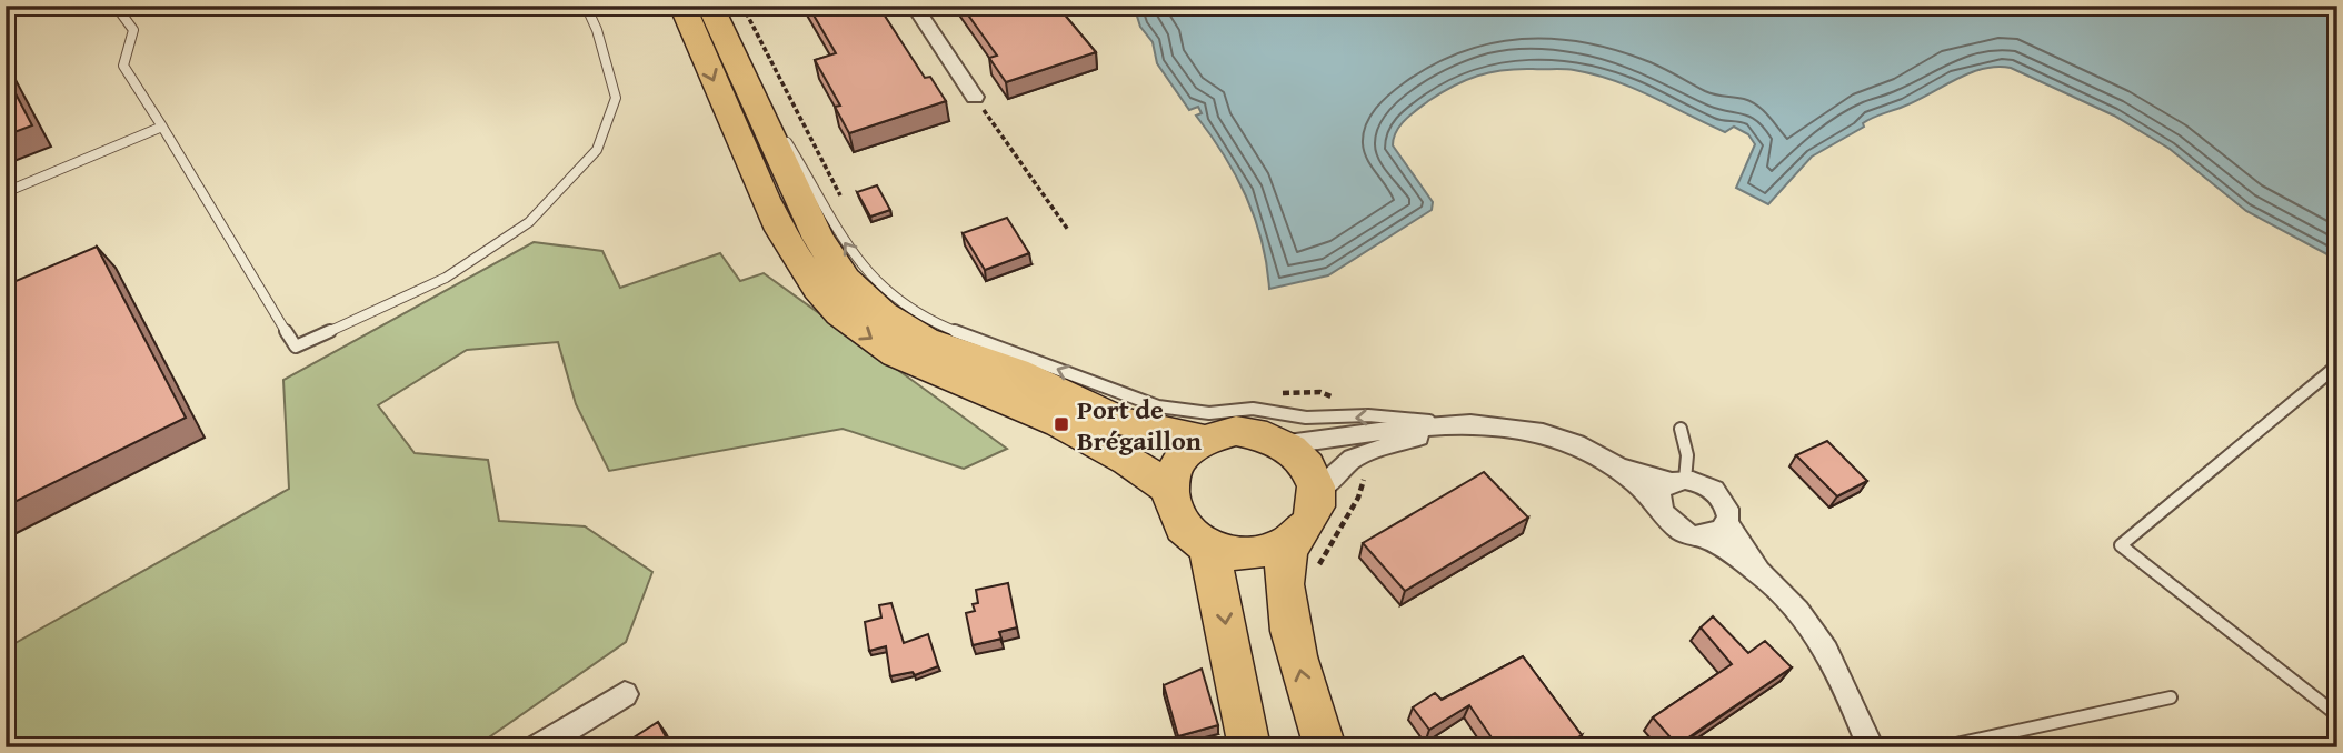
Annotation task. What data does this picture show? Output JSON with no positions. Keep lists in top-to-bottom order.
{
  "places": {
    "transit": ["Port de Brégaillon"]
  }
}
